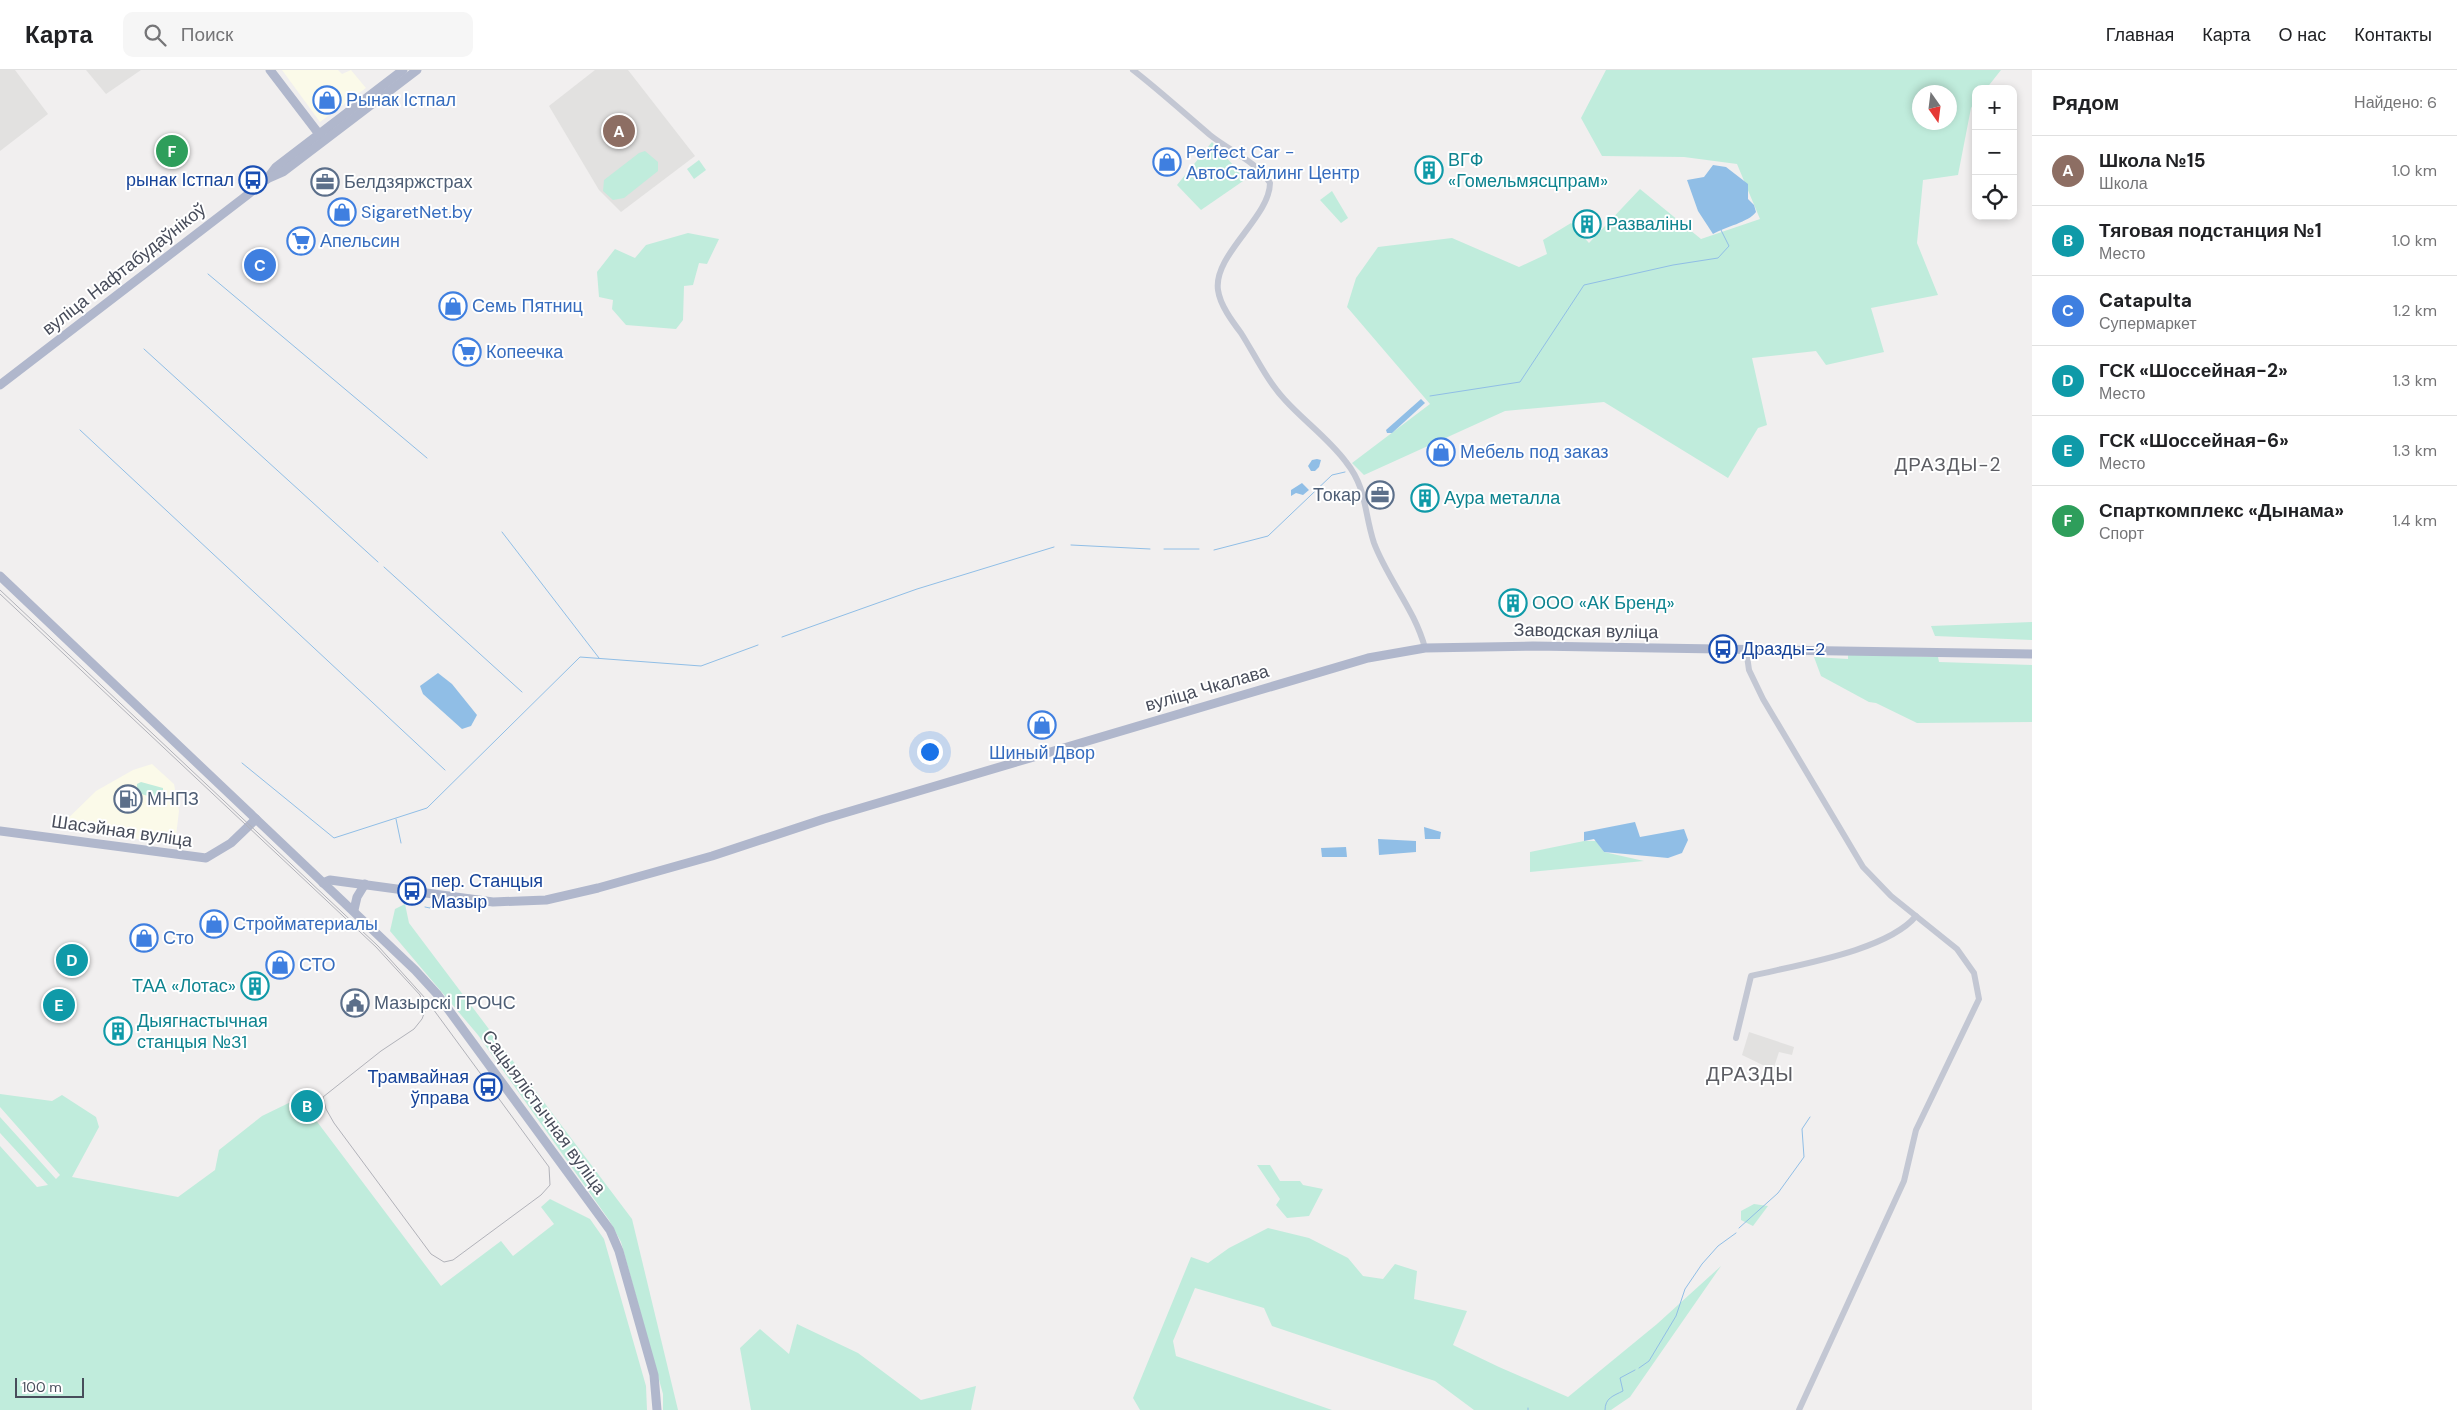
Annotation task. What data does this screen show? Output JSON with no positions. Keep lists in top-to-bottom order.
{
  "streets": {
    "main road": [
      "вуліца Нафтабудаўнікоў",
      "Заводская вуліца",
      "вуліца Чкалава",
      "Шасэйная вуліца",
      "Сацыялістычная вуліца"
    ]
  },
  "crossings": [
    ["Заводская вуліца", "вуліца Чкалава"],
    ["вуліца Чкалава", "Сацыялістычная вуліца"],
    ["Шасэйная вуліца", "Сацыялістычная вуліца"]
  ],
  "districts": ["ДРАЗДЫ-2", "ДРАЗДЫ"],
  "places": {
    "shop": [
      "Рынак Істпал",
      "Perfect Car - АвтоСтайлинг Центр",
      "SigaretNet.by",
      "Семь Пятниц",
      "Мебель под заказ",
      "Шиный Двор",
      "Стройматериалы",
      "Сто",
      "СТО"
    ],
    "building": [
      "ВГФ «Гомельмясцпрам»",
      "Разваліны",
      "Аура металла",
      "ООО «АК Бренд»",
      "ТАА «Лотас»",
      "Дыягнастычная станцыя №31"
    ],
    "bus stop": [
      "рынак Істпал",
      "Дразды-2",
      "пер. Станцыя Мазыр",
      "Трамвайная ўправа"
    ],
    "office": ["Белдзяржстрах", "Токар"],
    "supermarket": ["Апельсин", "Копеечка"],
    "fuel station": ["МНПЗ"],
    "public building": ["Мазырскі ГРОЧС"]
  },
  "scale_bar": "100 m",
  "north": "bottom",
  "page": {
    "header": "Карта",
    "search": "Поиск",
    "nav": [
      "Главная",
      "Карта",
      "О нас",
      "Контакты"
    ],
    "heading": ["Рядом", "Найдено: 6"],
    "map_buttons": ["+", "−"],
    "pins": [
      "A",
      "F",
      "C",
      "D",
      "E",
      "B"
    ],
    "list": [
      {
        "mark": "A",
        "name": "Школа №15",
        "note": "Школа",
        "value": "1.0 km"
      },
      {
        "mark": "B",
        "name": "Тяговая подстанция №1",
        "note": "Место",
        "value": "1.0 km"
      },
      {
        "mark": "C",
        "name": "Catapulta",
        "note": "Супермаркет",
        "value": "1.2 km"
      },
      {
        "mark": "D",
        "name": "ГСК «Шоссейная-2»",
        "note": "Место",
        "value": "1.3 km"
      },
      {
        "mark": "E",
        "name": "ГСК «Шоссейная-6»",
        "note": "Место",
        "value": "1.3 km"
      },
      {
        "mark": "F",
        "name": "Спарткомплекс «Дынама»",
        "note": "Спорт",
        "value": "1.4 km"
      }
    ],
    "scale": "100 m"
  }
}
